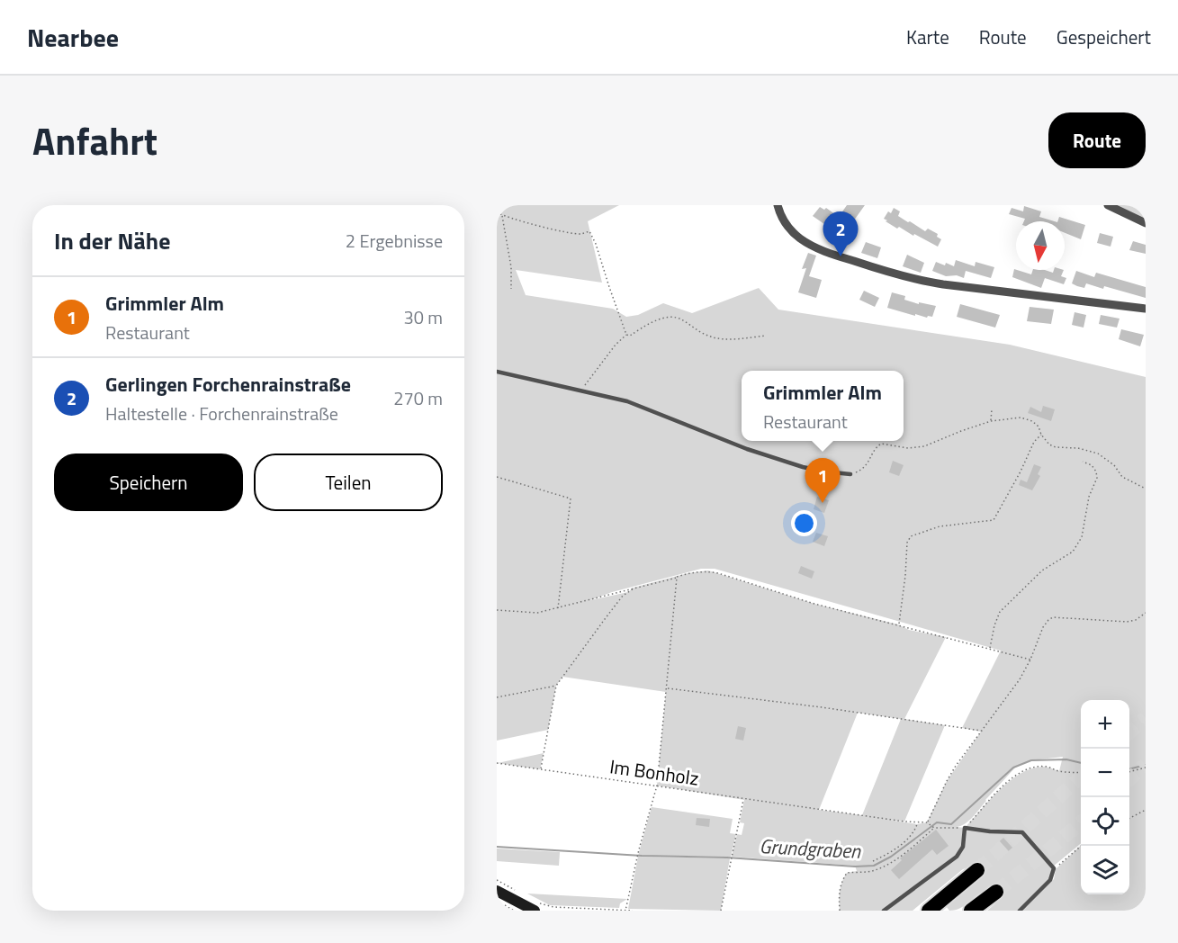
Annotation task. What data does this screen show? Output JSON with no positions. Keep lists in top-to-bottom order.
{
  "streets": {
    "path": ["Im Bonholz"]
  },
  "water": ["Grundgraben"],
  "north": "bottom",
  "page": {
    "header": "Nearbee",
    "nav": ["Karte", "Route", "Gespeichert"],
    "title": "Anfahrt",
    "buttons": [
      "Route",
      ["Speichern", "Teilen"]
    ],
    "heading": ["In der Nähe", "2 Ergebnisse"],
    "pins": ["2", "1"],
    "list": [
      {
        "mark": "1",
        "name": "Grimmler Alm",
        "note": "Restaurant",
        "value": "30 m"
      },
      {
        "mark": "2",
        "name": "Gerlingen Forchenrainstraße",
        "note": "Haltestelle · Forchenrainstraße",
        "value": "270 m"
      }
    ],
    "popup": ["Grimmler Alm", "Restaurant"],
    "map_buttons": ["+", "−"]
  }
}
